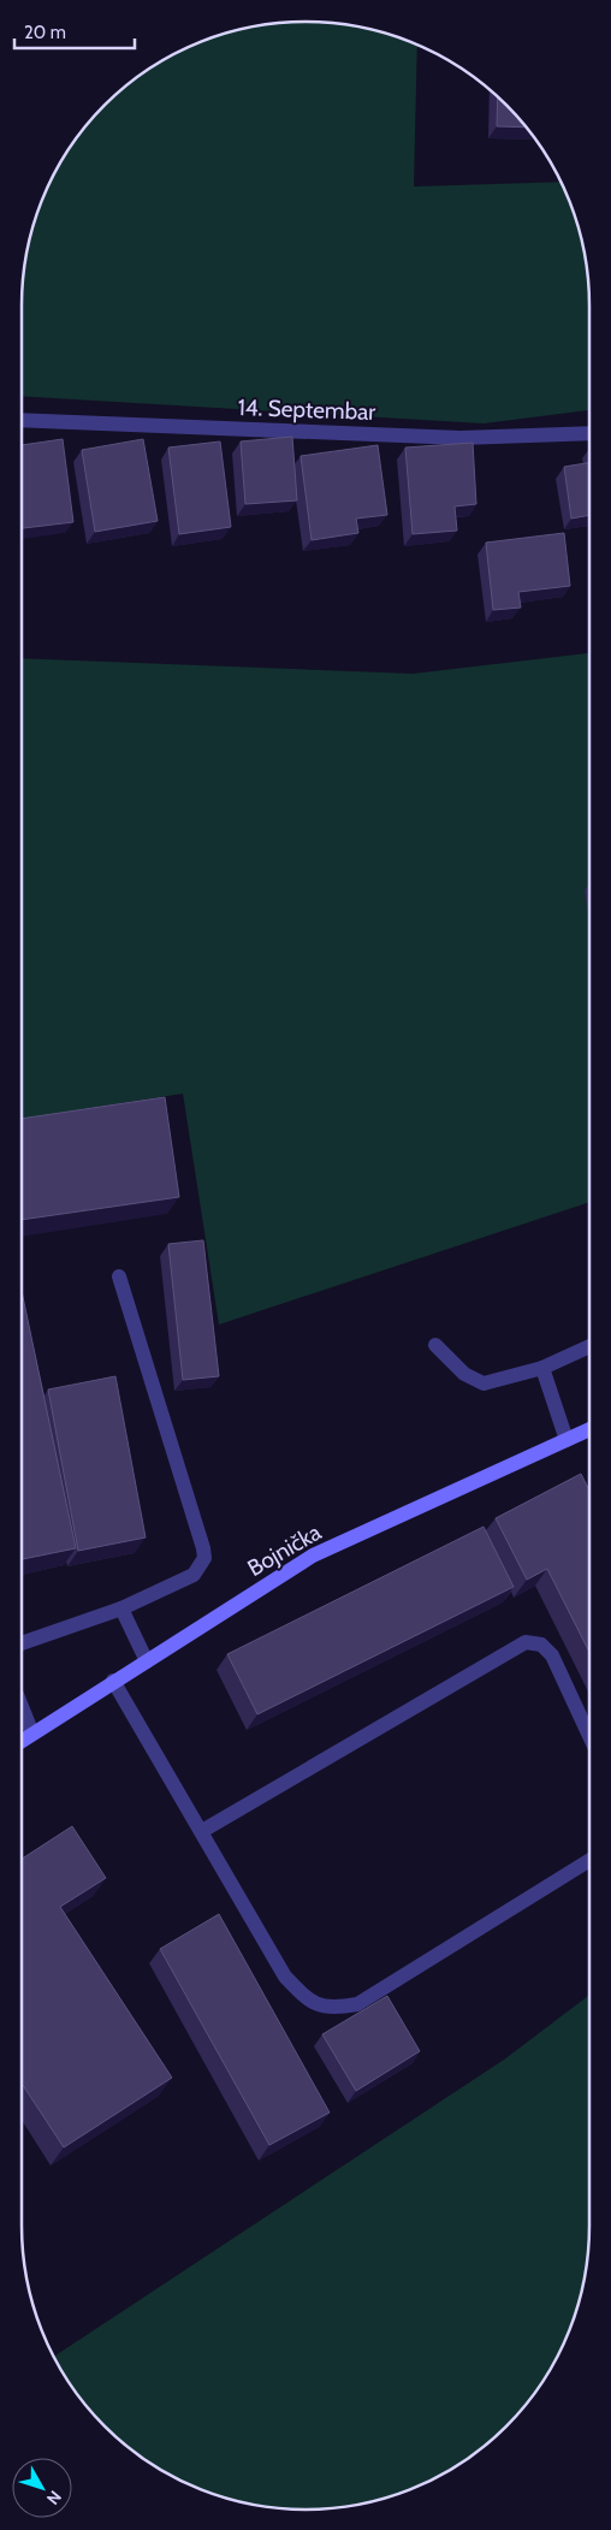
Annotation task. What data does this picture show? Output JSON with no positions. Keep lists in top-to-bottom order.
{
  "streets": {
    "main road": ["Bojnička"],
    "street": ["14. Septembar"]
  },
  "scale_bar": "20 m",
  "north": "bottom right"
}
